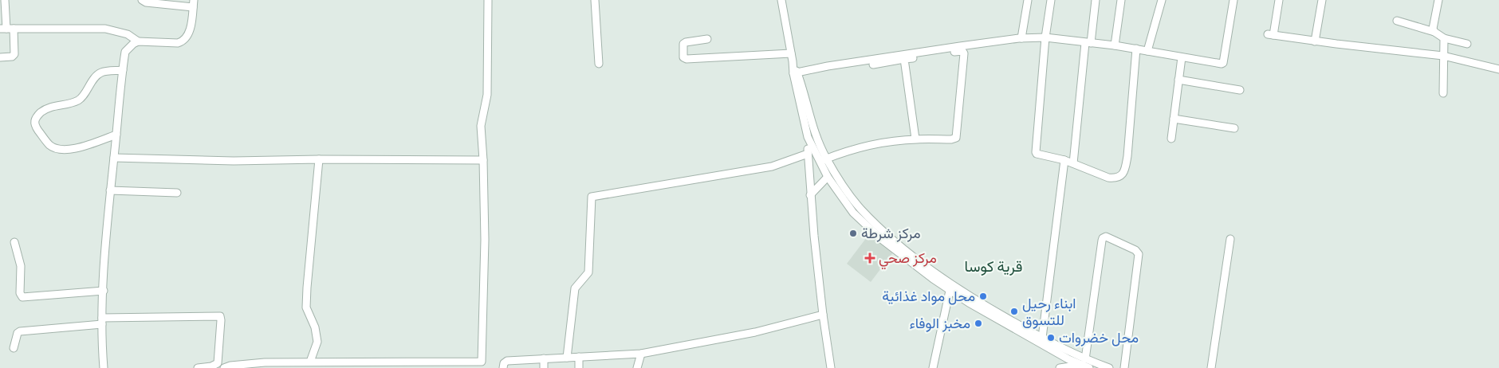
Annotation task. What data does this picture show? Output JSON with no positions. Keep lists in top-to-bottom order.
{
  "districts": ["قرية كوسا"],
  "places": {
    "other": [
      "مركز شرطة",
      "محل مواد غذائية",
      "ابناء رحيل للتسوق",
      "مخبز الوفاء",
      "محل خضروات"
    ],
    "health": ["مركز صحي"]
  }
}
